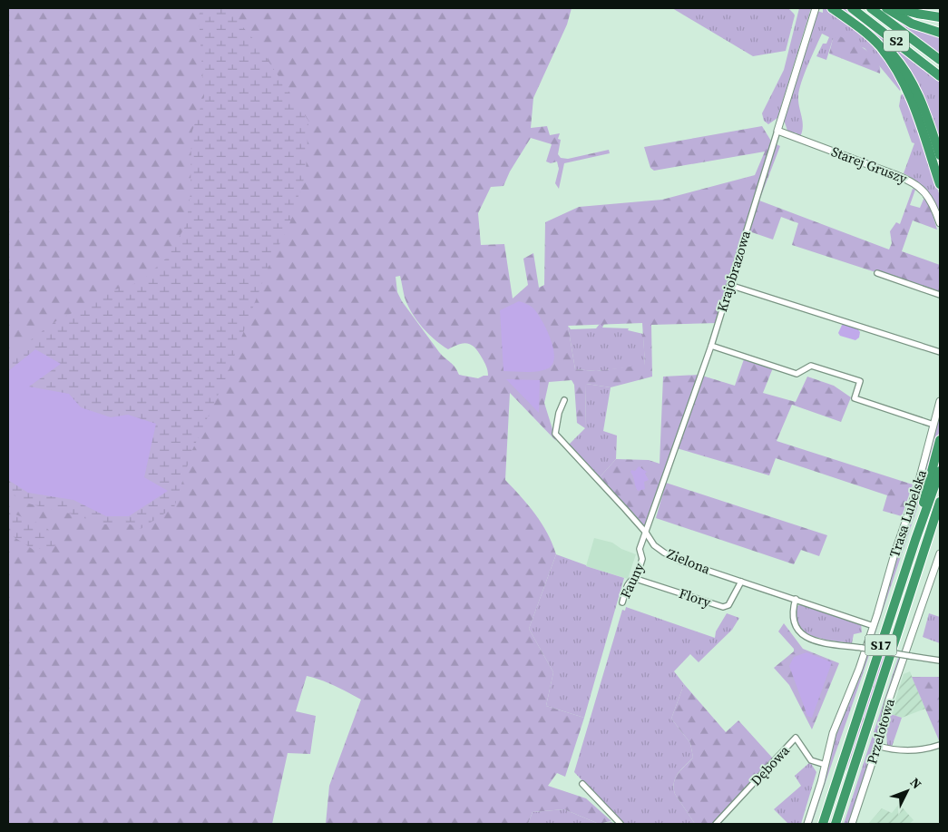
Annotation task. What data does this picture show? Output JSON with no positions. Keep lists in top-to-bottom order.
{
  "streets": {
    "highway": ["S2", "S17"],
    "street": [
      "Starej Gruszy",
      "Krajobrazowa",
      "Trasa Lubelska",
      "Zielona",
      "Fauny",
      "Flory",
      "Przelotowa",
      "Dębowa"
    ]
  },
  "crossings": [
    ["Starej Gruszy", "Krajobrazowa"],
    ["Krajobrazowa", "Zielona"],
    ["Krajobrazowa", "Fauny"],
    ["Trasa Lubelska", "Zielona"],
    ["Trasa Lubelska", "Dębowa"],
    ["Zielona", "Fauny"],
    ["Zielona", "Flory"],
    ["Fauny", "Flory"]
  ],
  "north": "top right"
}
